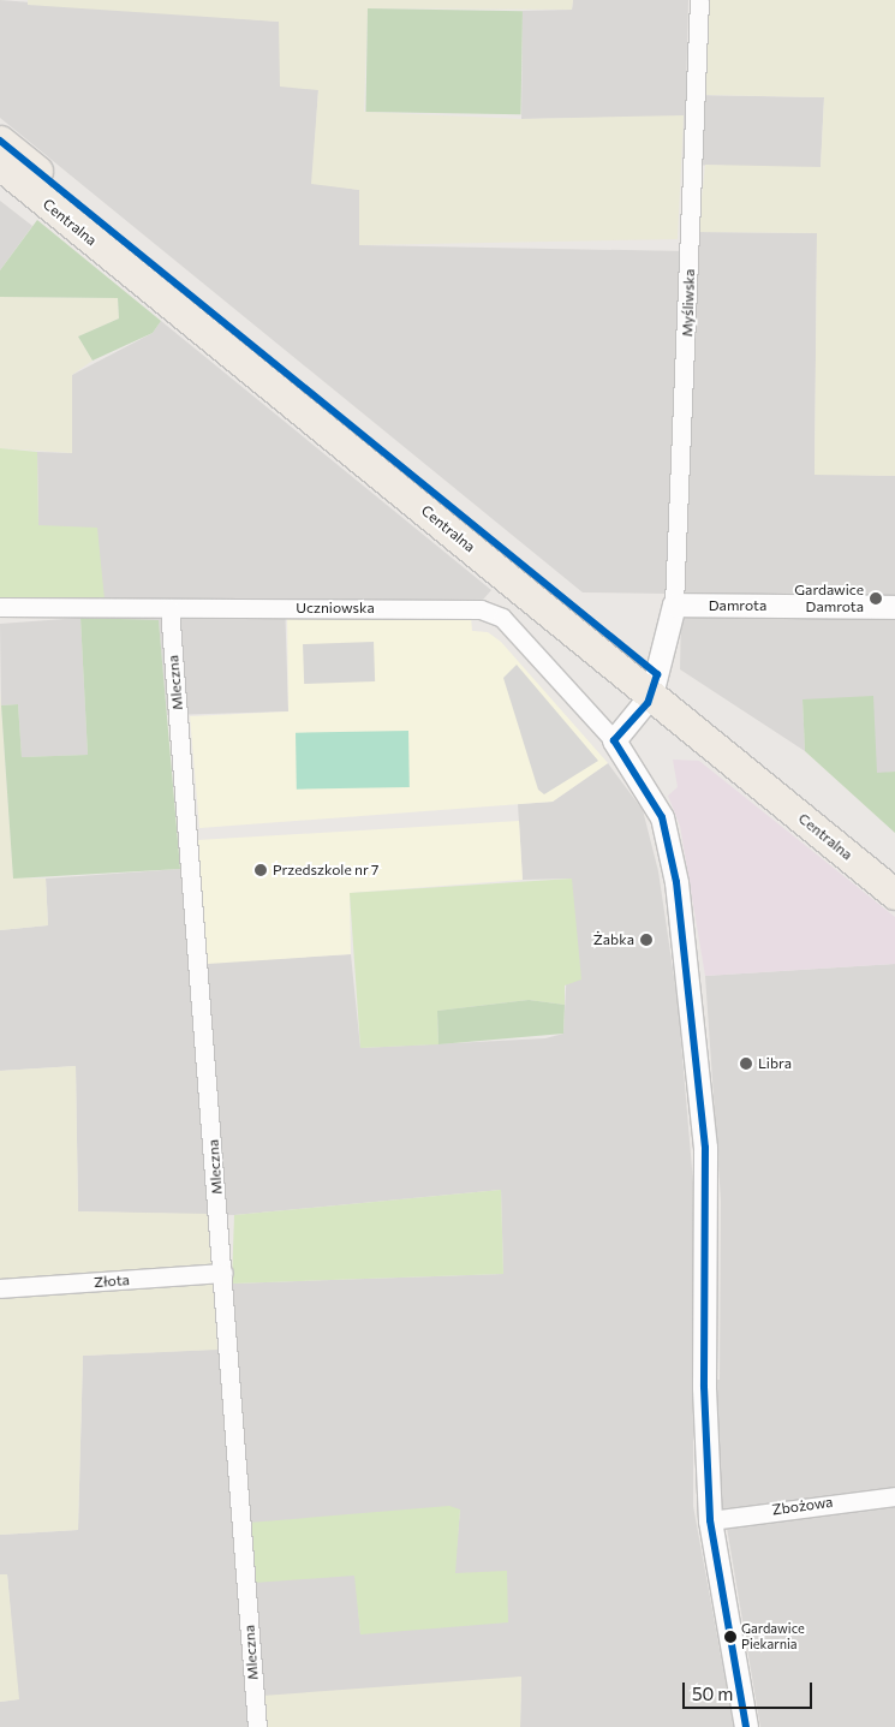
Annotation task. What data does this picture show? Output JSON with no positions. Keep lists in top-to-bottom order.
{
  "streets": {
    "main road": ["Centralna"],
    "street": [
      "Myśliwska",
      "Damrota",
      "Uczniowska",
      "Mleczna",
      "Złota",
      "Zbożowa"
    ]
  },
  "crossings": [
    ["Myśliwska", "Damrota"],
    ["Uczniowska", "Mleczna"],
    ["Mleczna", "Złota"]
  ],
  "places": [
    "Gardawice Damrota",
    "Przedszkole nr 7",
    "Żabka",
    "Libra",
    "Gardawice Piekarnia"
  ],
  "scale_bar": "50 m"
}
